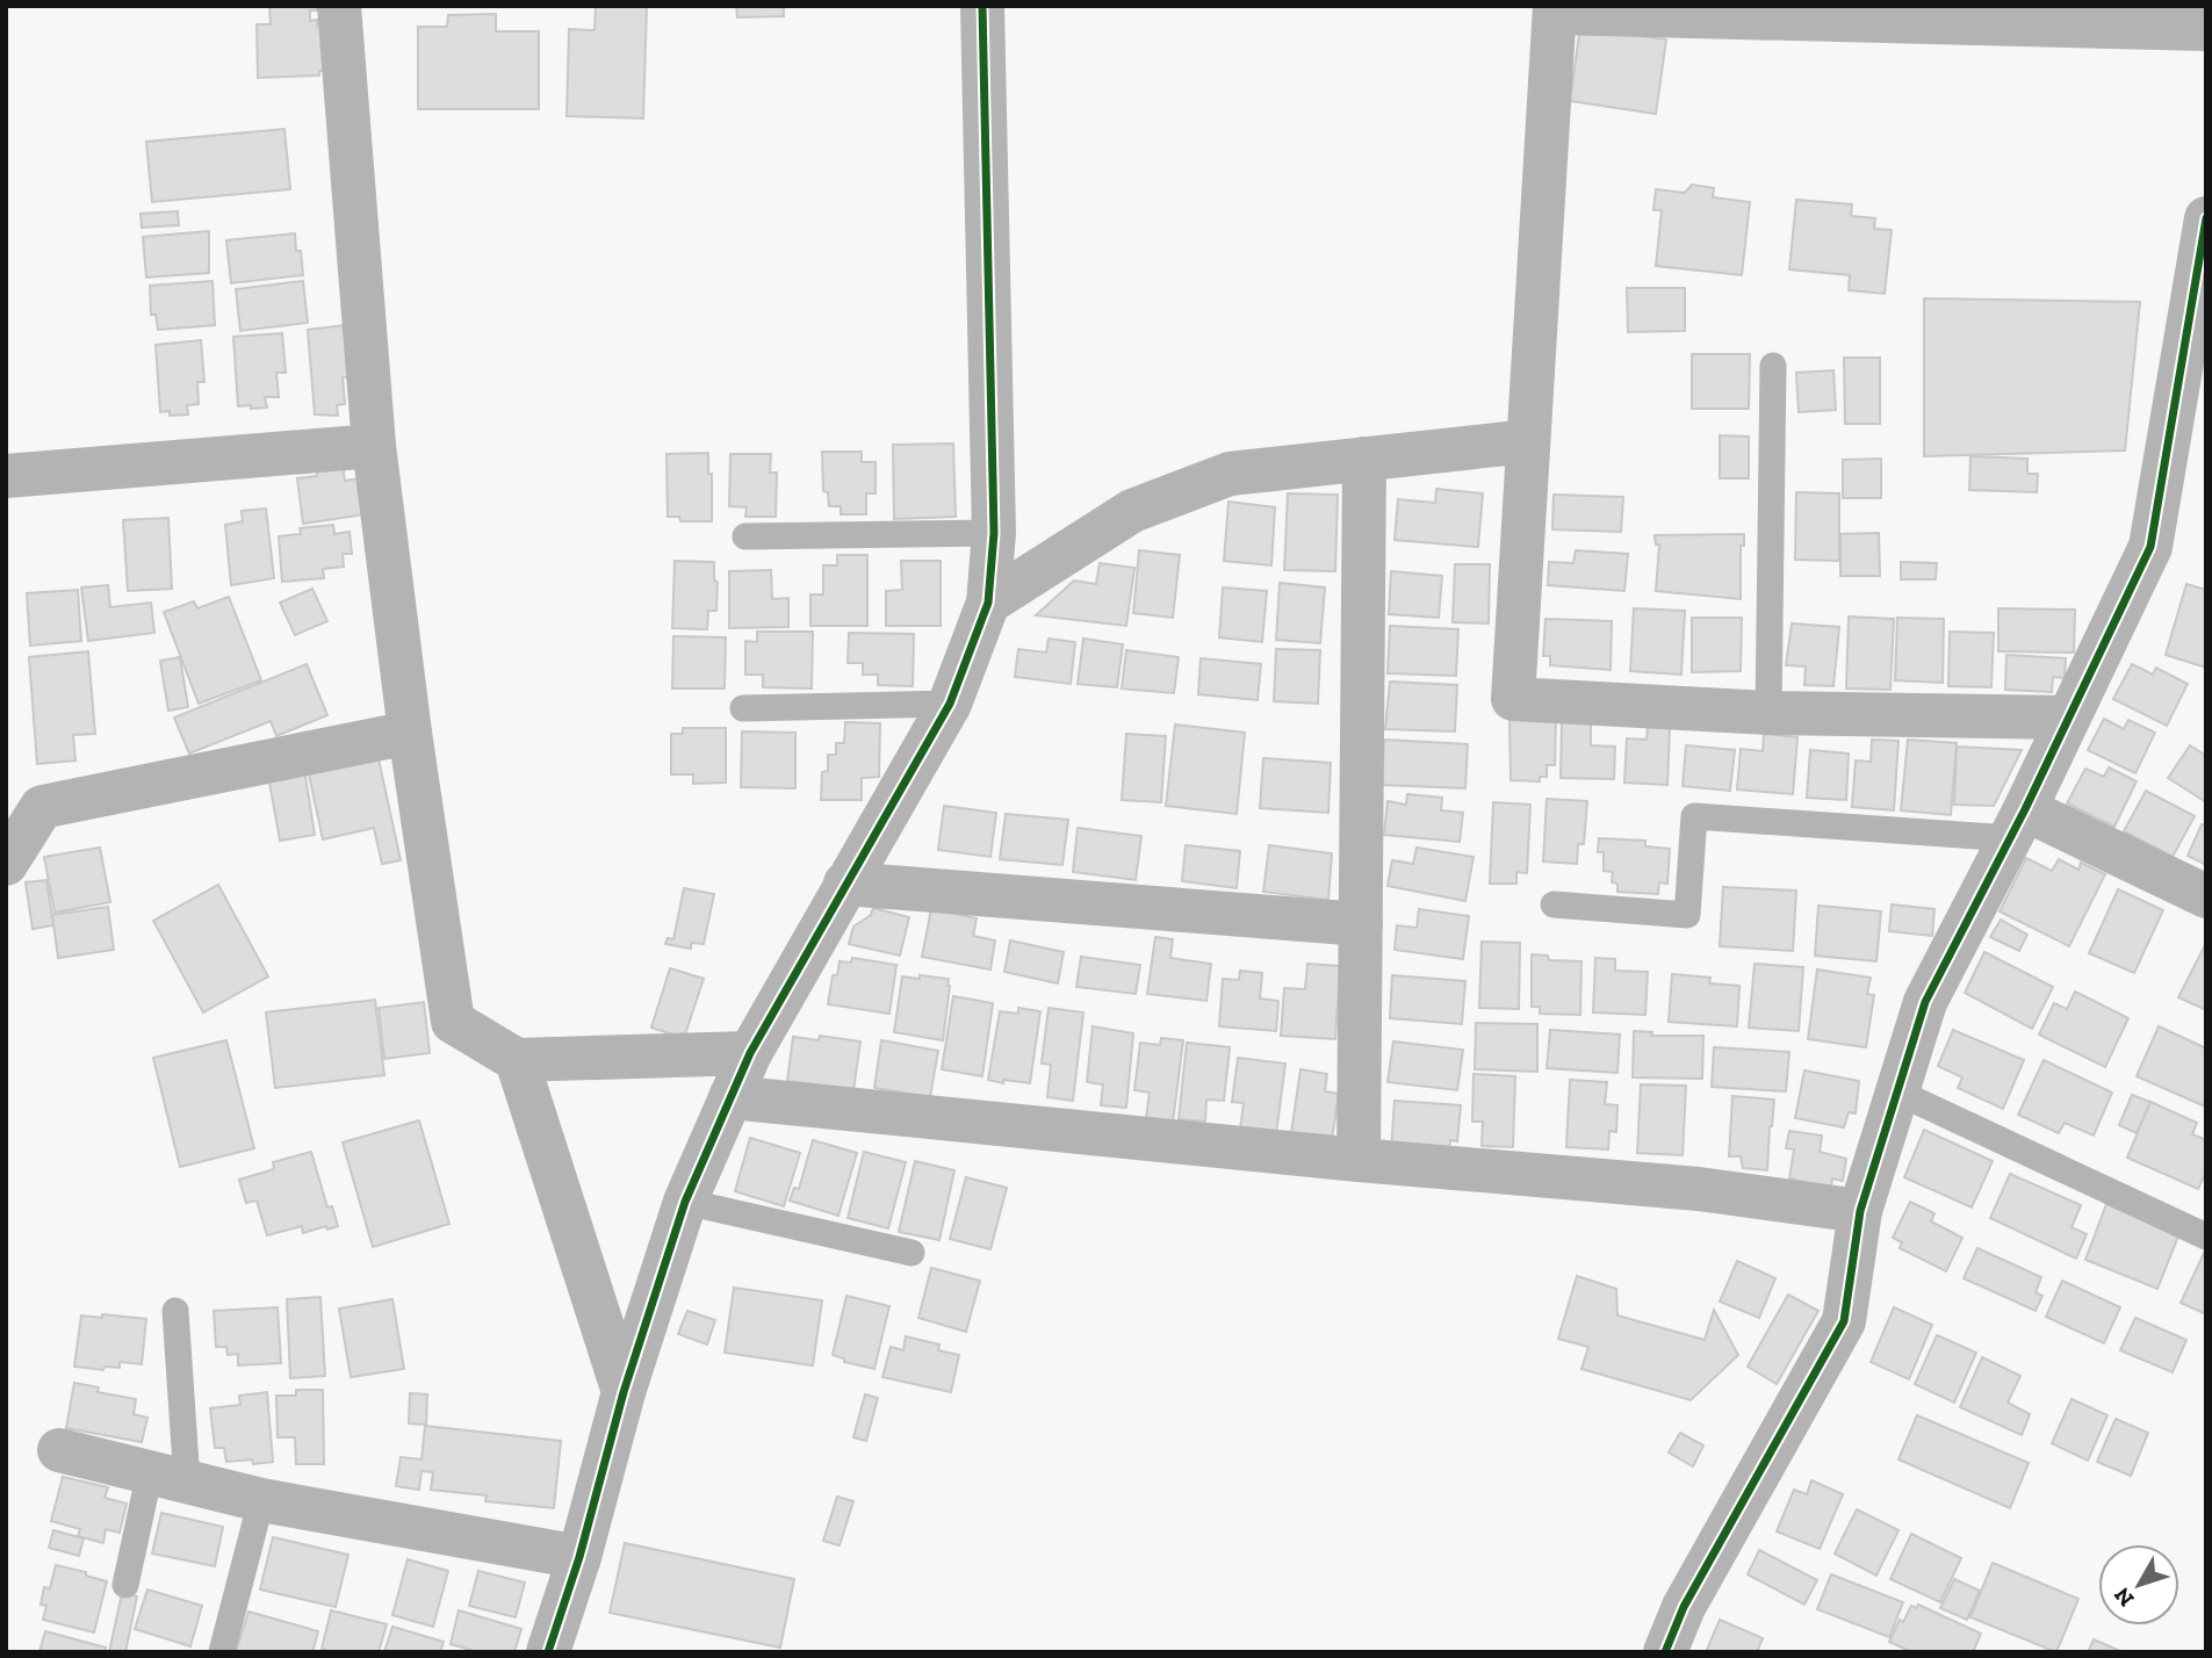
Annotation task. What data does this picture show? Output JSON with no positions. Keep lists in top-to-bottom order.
{
  "north": "bottom left"
}
